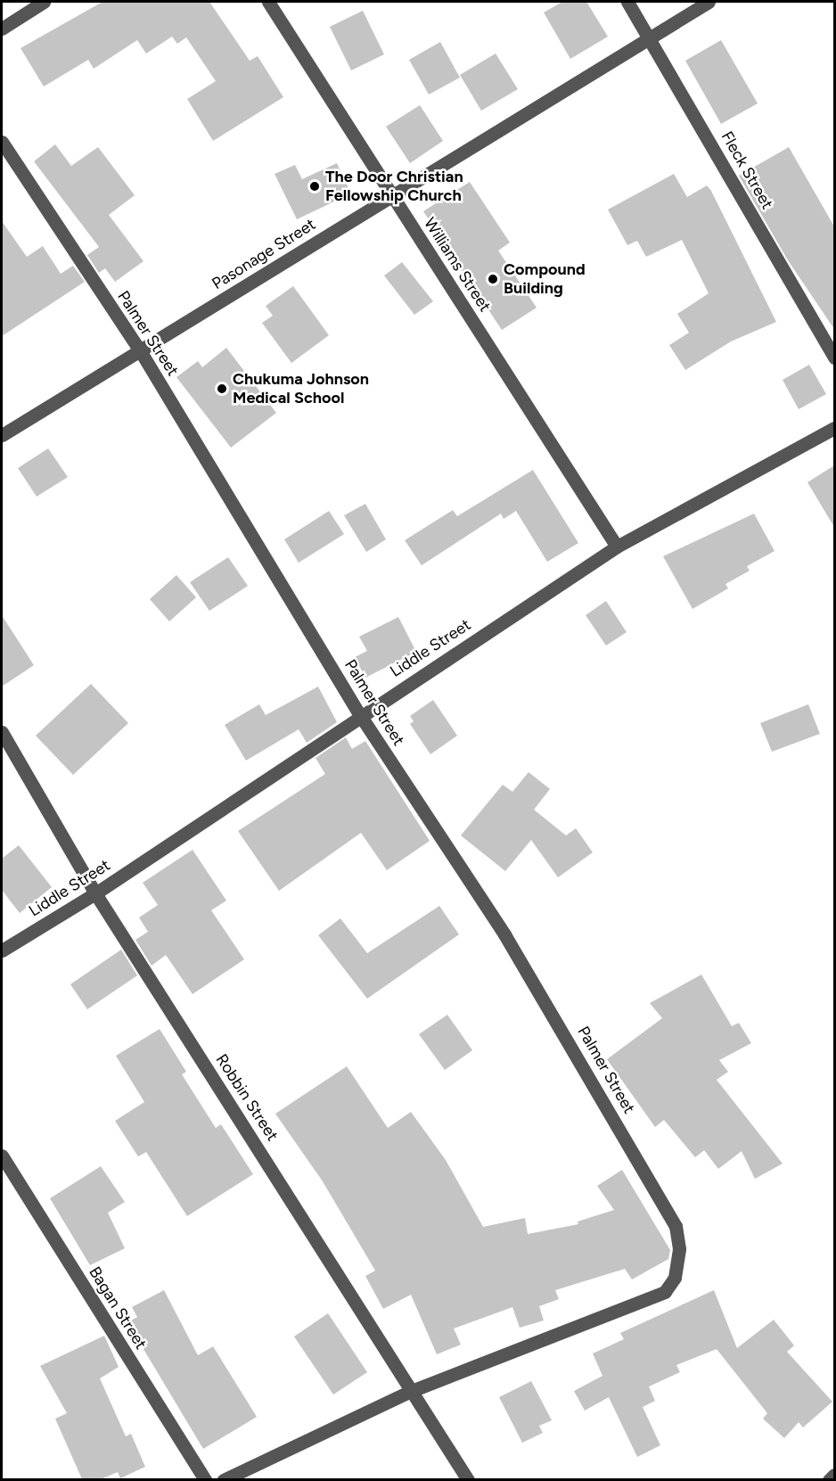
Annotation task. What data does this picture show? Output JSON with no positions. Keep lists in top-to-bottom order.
{
  "streets": {
    "street": [
      "Fleck Street",
      "Pasonage Street",
      "Williams Street",
      "Palmer Street",
      "Liddle Street",
      "Robbin Street",
      "Bagan Street"
    ]
  },
  "crossings": [
    ["Fleck Street", "Pasonage Street"],
    ["Pasonage Street", "Williams Street"],
    ["Pasonage Street", "Palmer Street"],
    ["Williams Street", "Liddle Street"],
    ["Palmer Street", "Liddle Street"],
    ["Palmer Street", "Robbin Street"],
    ["Liddle Street", "Robbin Street"]
  ],
  "places": ["The Door Christian Fellowship Church", "Compound Building", "Chukuma Johnson Medical School"]
}
